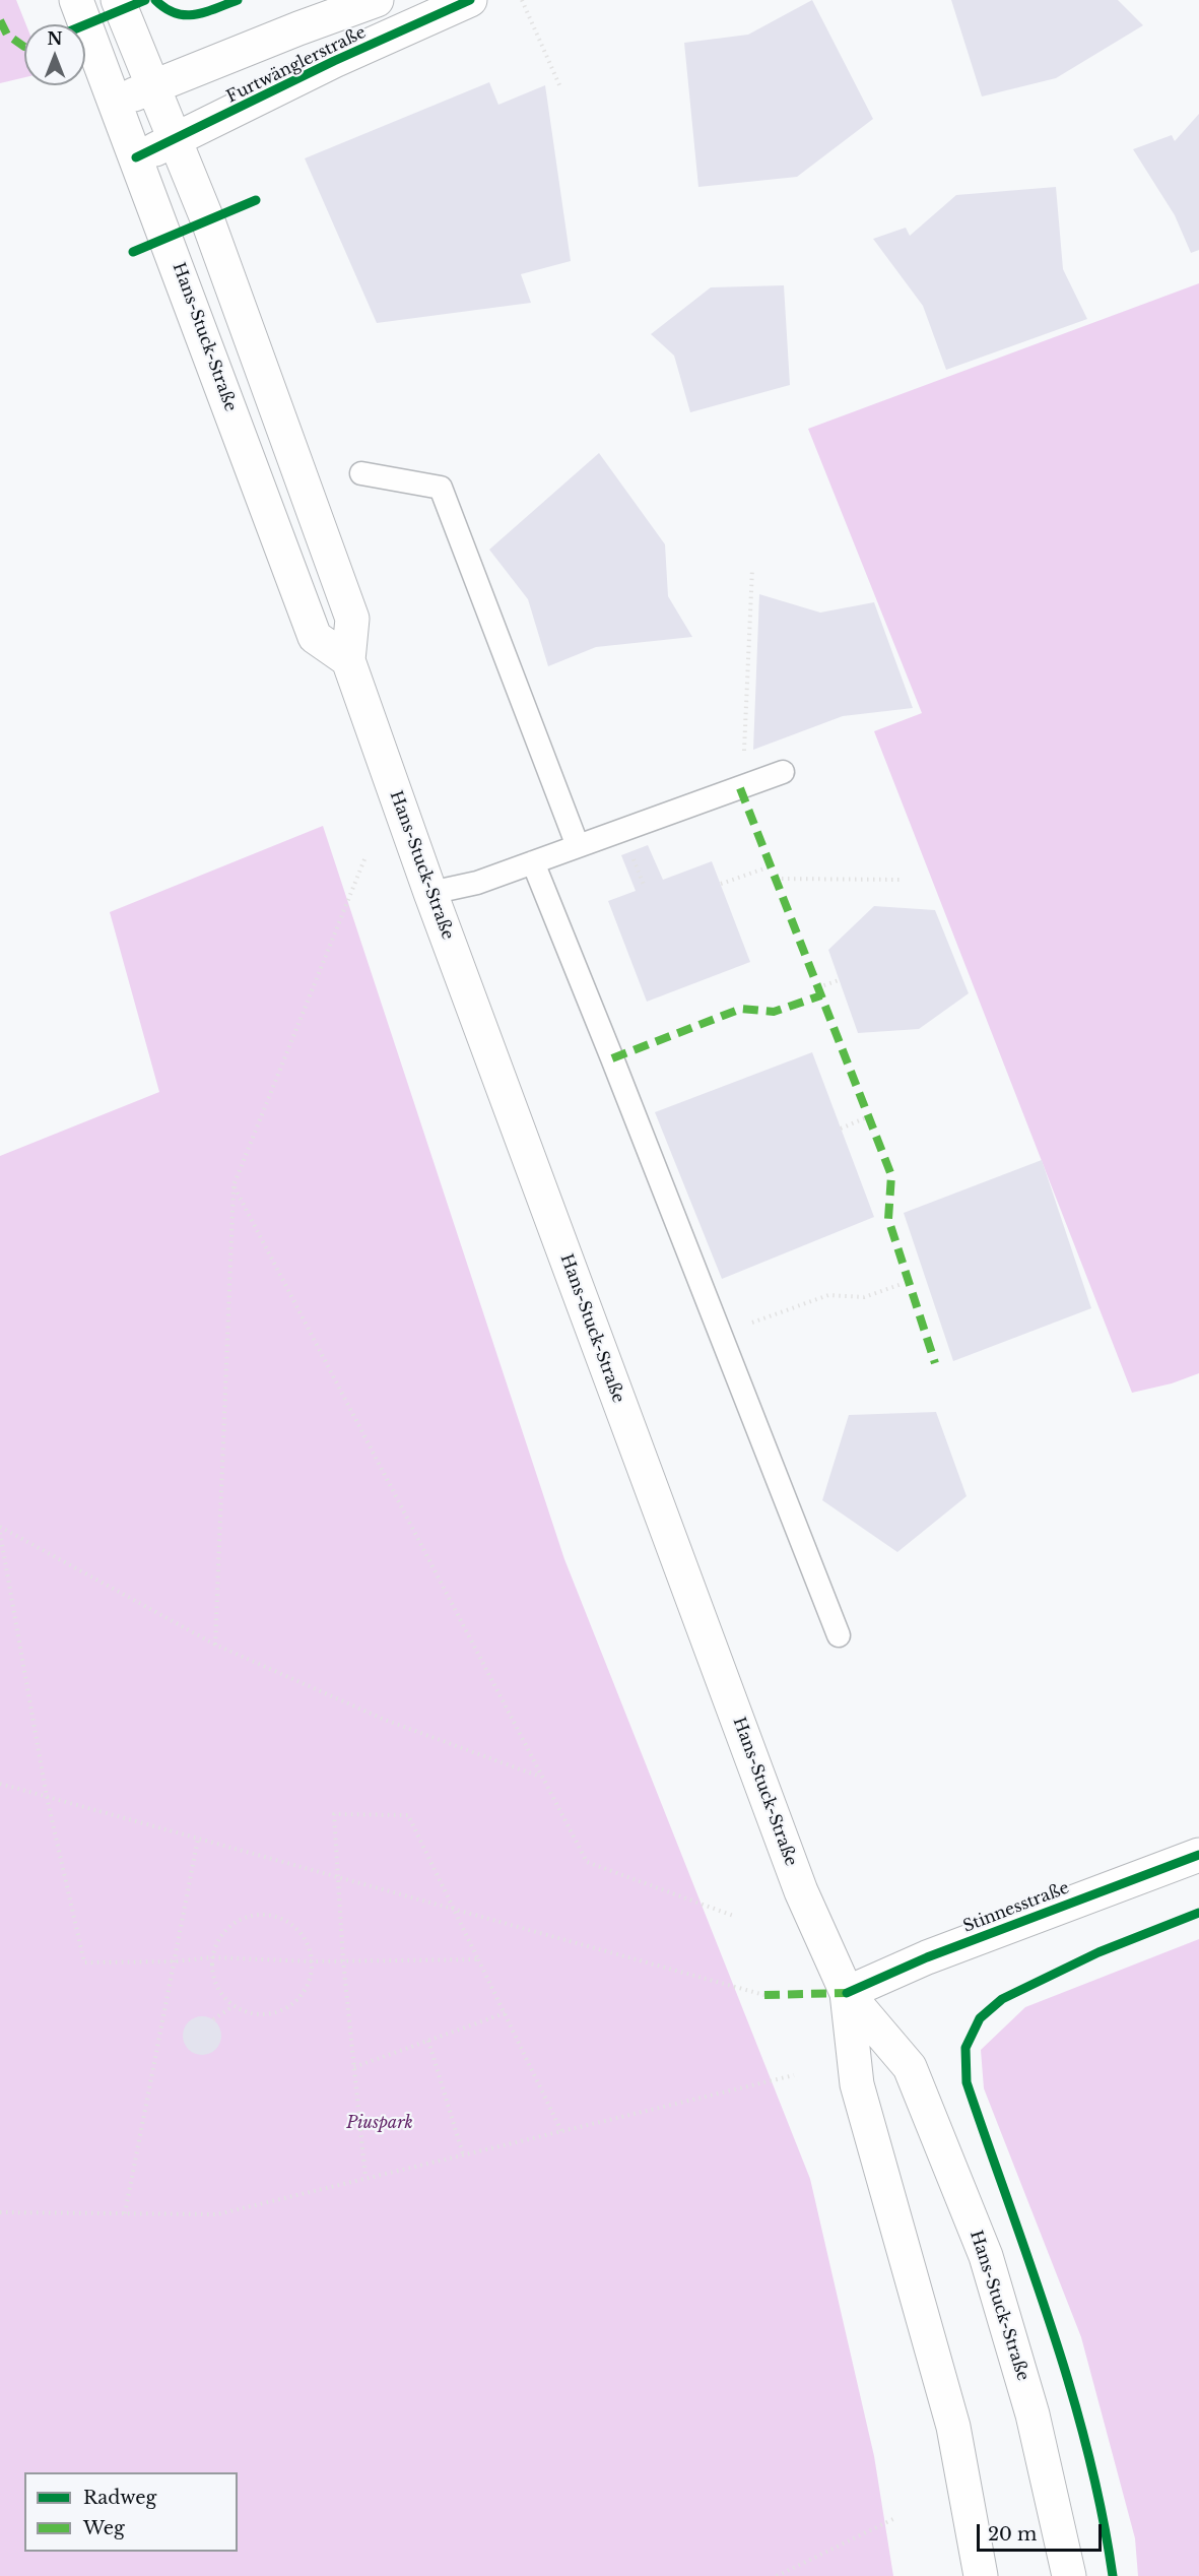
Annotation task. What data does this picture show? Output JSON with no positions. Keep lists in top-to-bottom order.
{
  "streets": {
    "main road": ["Furtwänglerstraße", "Hans-Stuck-Straße", "Stinnesstraße"]
  },
  "crossings": [
    ["Furtwänglerstraße", "Hans-Stuck-Straße"],
    ["Hans-Stuck-Straße", "Stinnesstraße"]
  ],
  "parks": ["Piuspark"],
  "legend": ["Radweg", "Weg"],
  "scale_bar": "20 m",
  "north": "top"
}
